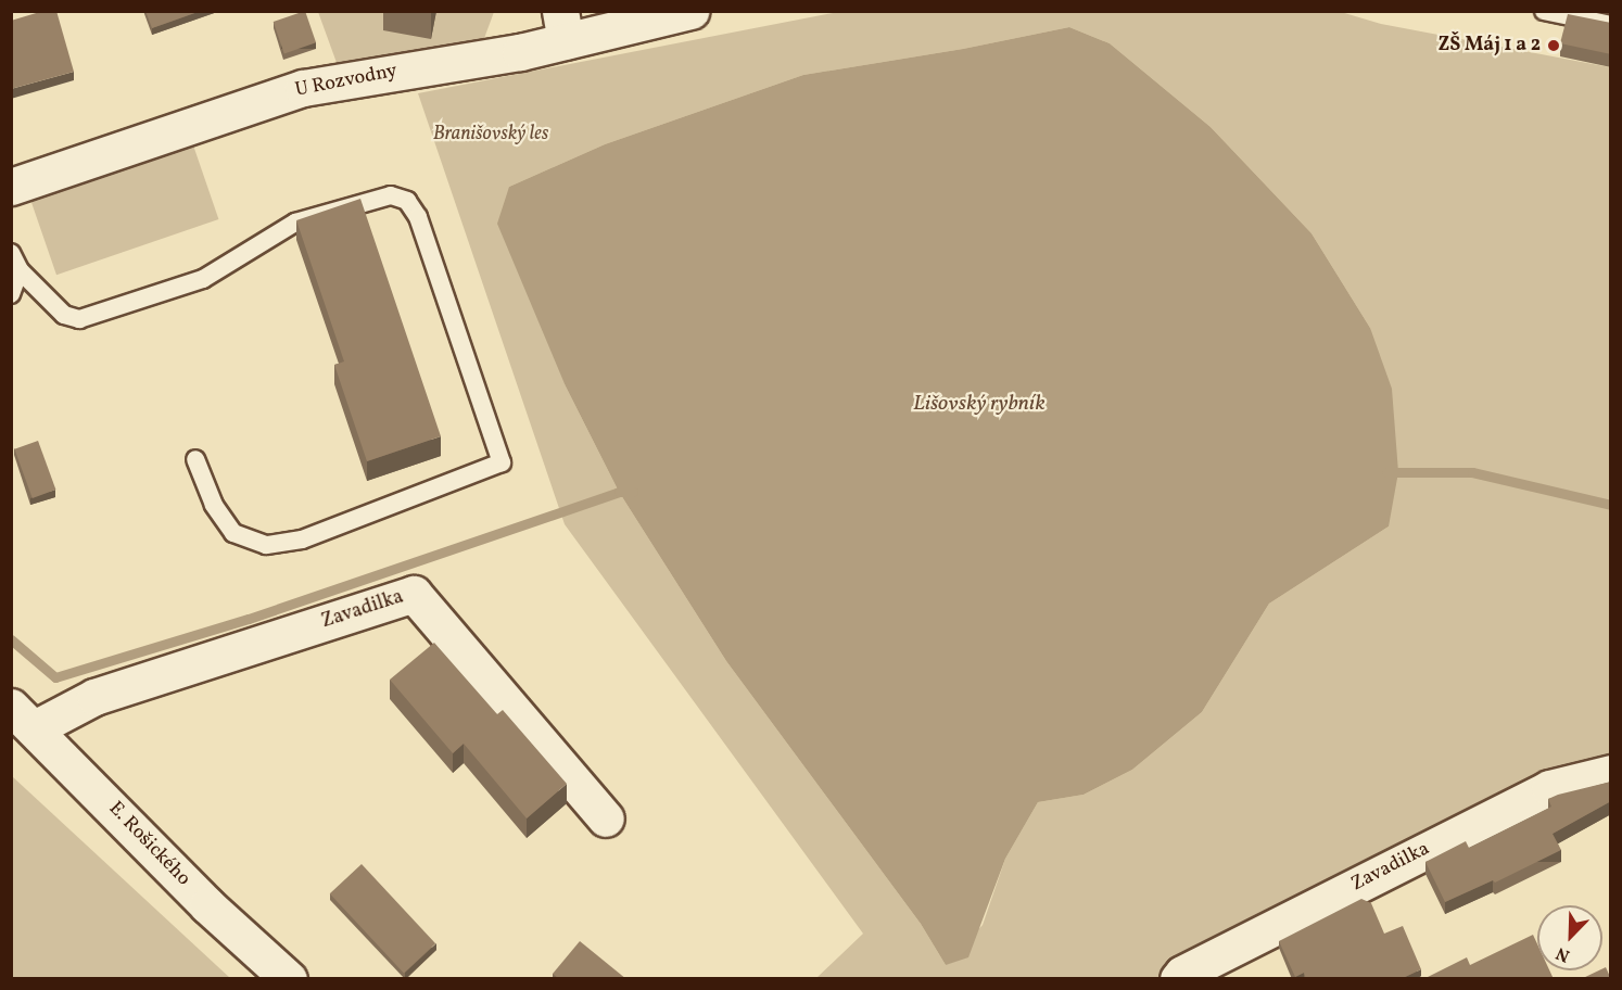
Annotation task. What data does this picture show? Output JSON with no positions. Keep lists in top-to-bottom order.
{
  "streets": {
    "street": ["U Rozvodny", "Zavadilka", "E. Rošického"]
  },
  "crossings": [
    ["Zavadilka", "E. Rošického"]
  ],
  "water": ["Lišovský rybník"],
  "parks": ["Branišovský les"],
  "places": ["ZŠ Máj 1 a 2"],
  "north": "bottom left"
}
